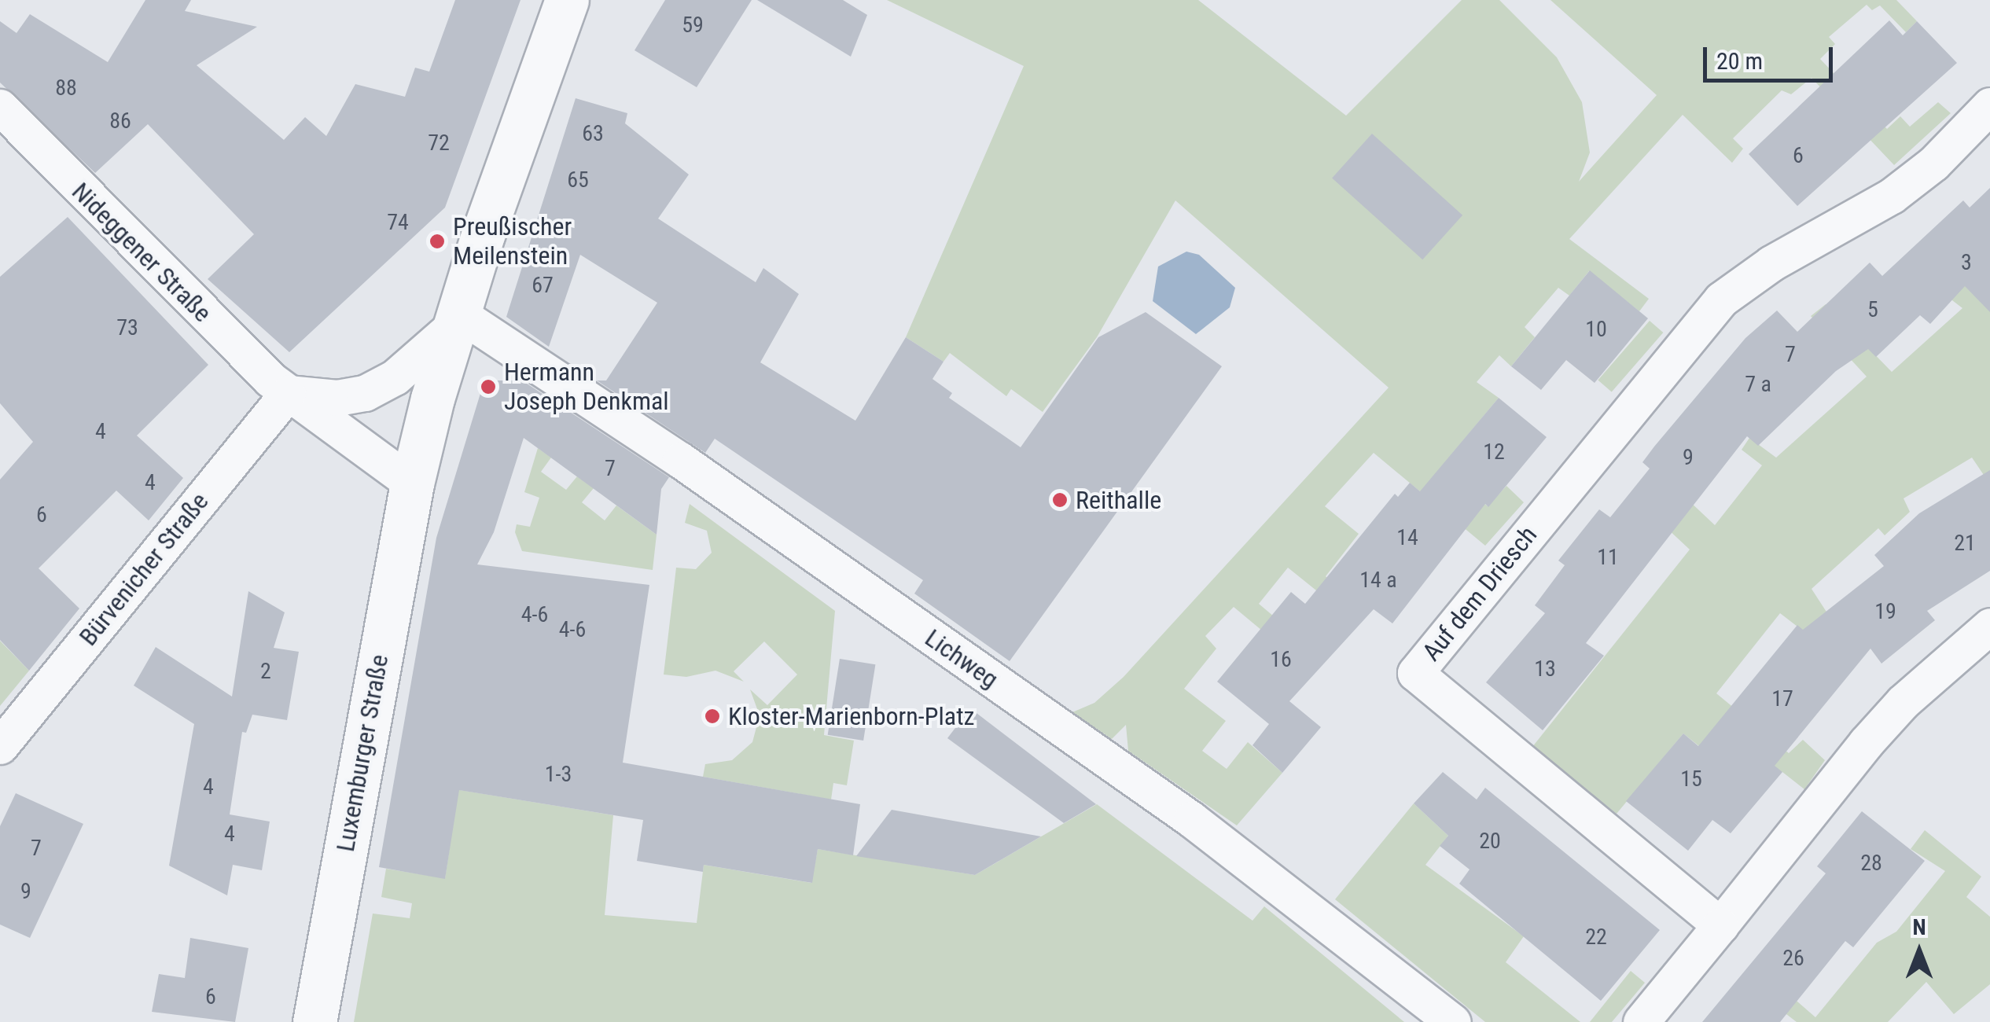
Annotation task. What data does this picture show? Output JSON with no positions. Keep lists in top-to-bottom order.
{
  "streets": {
    "street": [
      "Nideggener Straße",
      "Bürvenicher Straße",
      "Auf dem Driesch",
      "Lichweg",
      "Luxemburger Straße"
    ]
  },
  "crossings": [
    ["Nideggener Straße", "Bürvenicher Straße"],
    ["Nideggener Straße", "Luxemburger Straße"]
  ],
  "places": [
    "Preußischer Meilenstein",
    "Hermann Joseph Denkmal",
    "Reithalle",
    "Kloster-Marienborn-Platz"
  ],
  "house_numbers": [
    "59",
    "88",
    "86",
    "63",
    "72",
    "6",
    "65",
    "74",
    "3",
    "67",
    "5",
    "73",
    "10",
    "7",
    "7 a",
    "4",
    "12",
    "9",
    "7",
    "4",
    "6",
    "14",
    "21",
    "11",
    "14 a",
    "19",
    "4-6",
    "4-6",
    "16",
    "13",
    "2",
    "17",
    "1-3",
    "15",
    "4",
    "4",
    "20",
    "7",
    "28",
    "9",
    "22",
    "26",
    "6"
  ],
  "scale_bar": "20 m",
  "north": "top"
}
